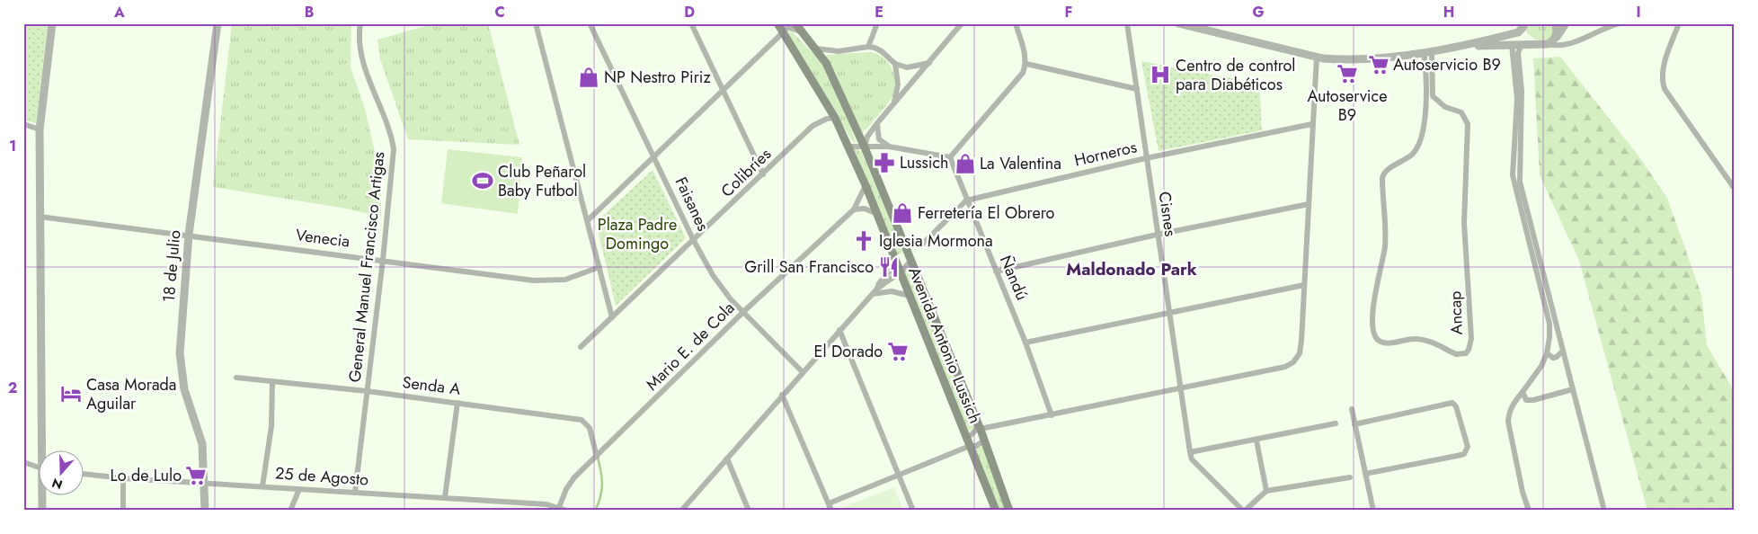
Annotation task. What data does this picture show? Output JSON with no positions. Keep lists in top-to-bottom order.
{
  "streets": {
    "main road": ["Avenida Antonio Lussich"],
    "street": [
      "Horneros",
      "Colibríes",
      "Faisanes",
      "Cisnes",
      "Venecia",
      "18 de Julio",
      "General Manuel Francisco Artigas",
      "Ñandú",
      "Ancap",
      "Mario E. de Cola",
      "Senda A",
      "25 de Agosto"
    ]
  },
  "crossings": [
    ["Horneros", "Cisnes"],
    ["Horneros", "Ñandú"],
    ["Colibríes", "Faisanes"],
    ["Colibríes", "Avenida Antonio Lussich"],
    ["Faisanes", "Mario E. de Cola"],
    ["Venecia", "18 de Julio"],
    ["Venecia", "General Manuel Francisco Artigas"],
    ["18 de Julio", "25 de Agosto"],
    ["General Manuel Francisco Artigas", "Senda A"],
    ["General Manuel Francisco Artigas", "25 de Agosto"],
    ["Avenida Antonio Lussich", "Mario E. de Cola"],
    ["Mario E. de Cola", "Senda A"],
    ["Mario E. de Cola", "25 de Agosto"]
  ],
  "districts": ["Maldonado Park"],
  "parks": ["Plaza Padre Domingo"],
  "places": {
    "supermarket": [
      "Autoservicio B9",
      "Autoservice B9",
      "El Dorado",
      "Lo de Lulo"
    ],
    "hospital": ["Centro de control para Diabéticos"],
    "shop": ["NP Nestro Piriz", "La Valentina", "Ferretería El Obrero"],
    "pharmacy": ["Lussich"],
    "sports": ["Club Peñarol Baby Futbol"],
    "church": ["Iglesia Mormona"],
    "restaurant": ["Grill San Francisco"],
    "hotel": ["Casa Morada Aguilar"]
  },
  "north": "bottom",
  "grid": {
    "columns": [
      "A",
      "B",
      "C",
      "D",
      "E",
      "F",
      "G",
      "H",
      "I"
    ],
    "rows": ["1", "2"]
  }
}
